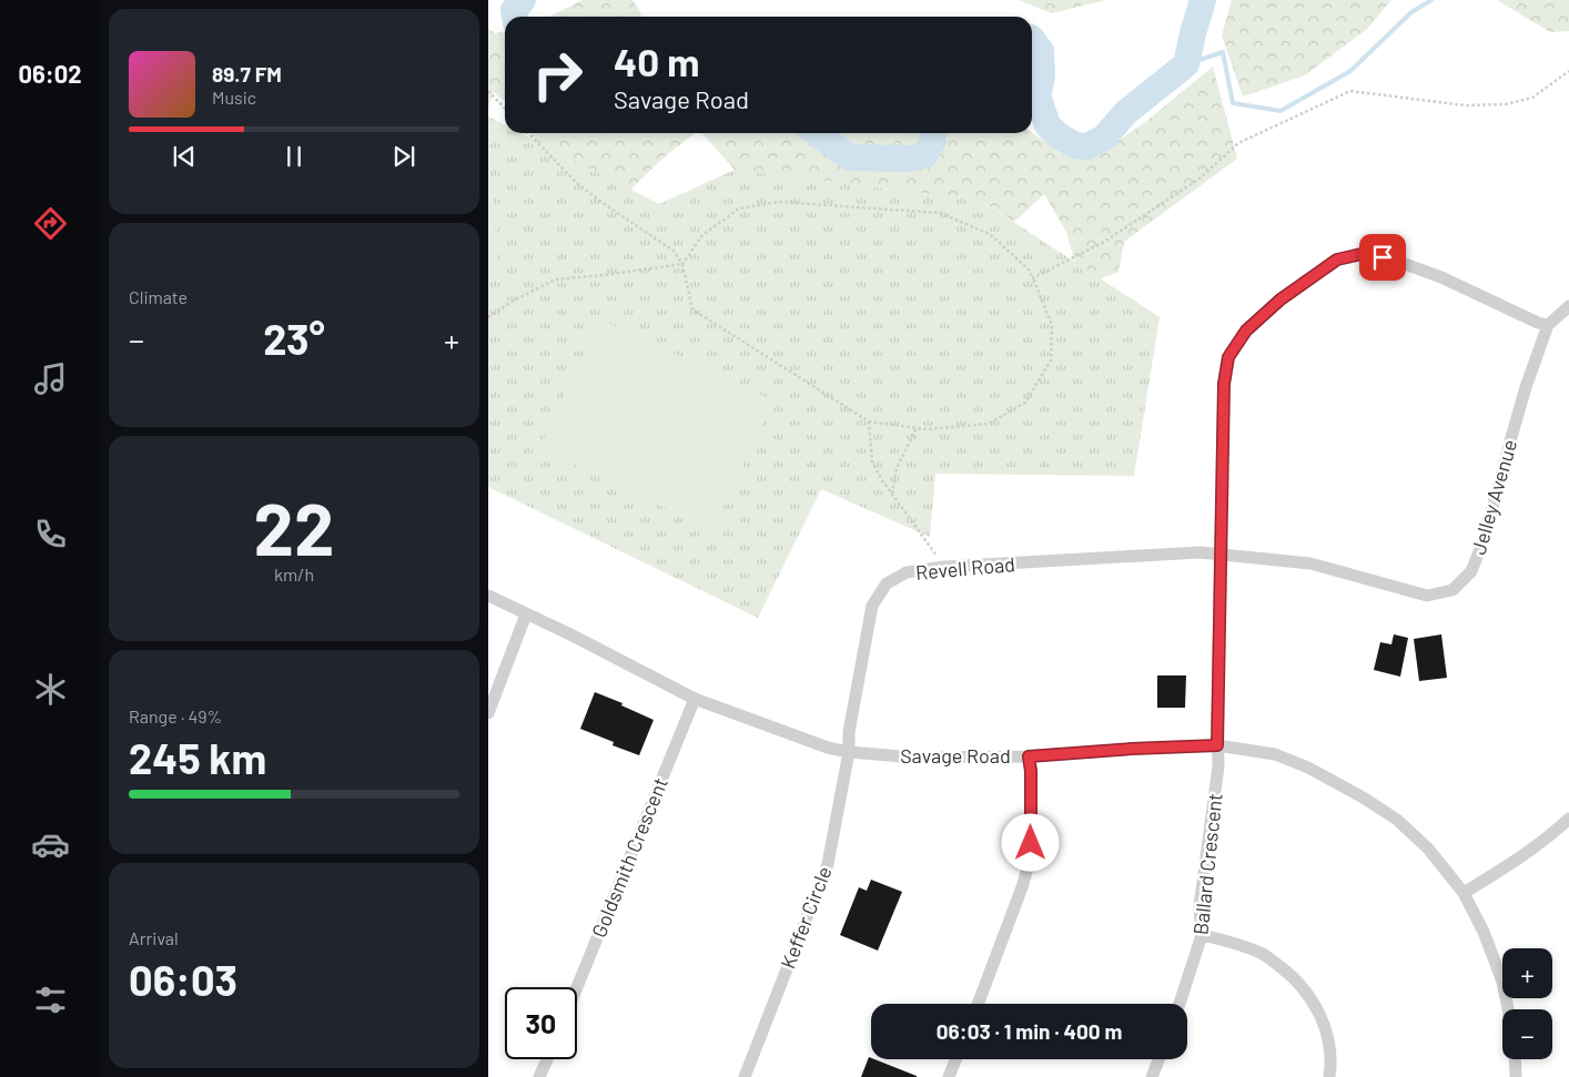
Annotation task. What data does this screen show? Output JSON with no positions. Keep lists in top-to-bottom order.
{
  "streets": {
    "street": [
      "Jelley Avenue",
      "Revell Road",
      "Savage Road",
      "Goldsmith Crescent",
      "Ballard Crescent",
      "Keffer Circle"
    ]
  },
  "crossings": [
    ["Jelley Avenue", "Revell Road"],
    ["Jelley Avenue", "Ballard Crescent"],
    ["Revell Road", "Savage Road"],
    ["Revell Road", "Ballard Crescent"],
    ["Revell Road", "Keffer Circle"],
    ["Savage Road", "Goldsmith Crescent"],
    ["Savage Road", "Ballard Crescent"],
    ["Savage Road", "Keffer Circle"]
  ],
  "page": {
    "tabs": "06:02",
    "turn": ["40 m", "Savage Road"],
    "song": ["89.7 FM", "Music"],
    "tile": [
      "Climate",
      ["22", "km/h"],
      ["Range · 49%", "245 km"],
      ["Arrival", "06:03"]
    ],
    "heat": ["−", "23°", "+"],
    "map_buttons": ["+", "−"],
    "limit": "30",
    "trip": "06:03 · 1 min · 400 m"
  }
}
